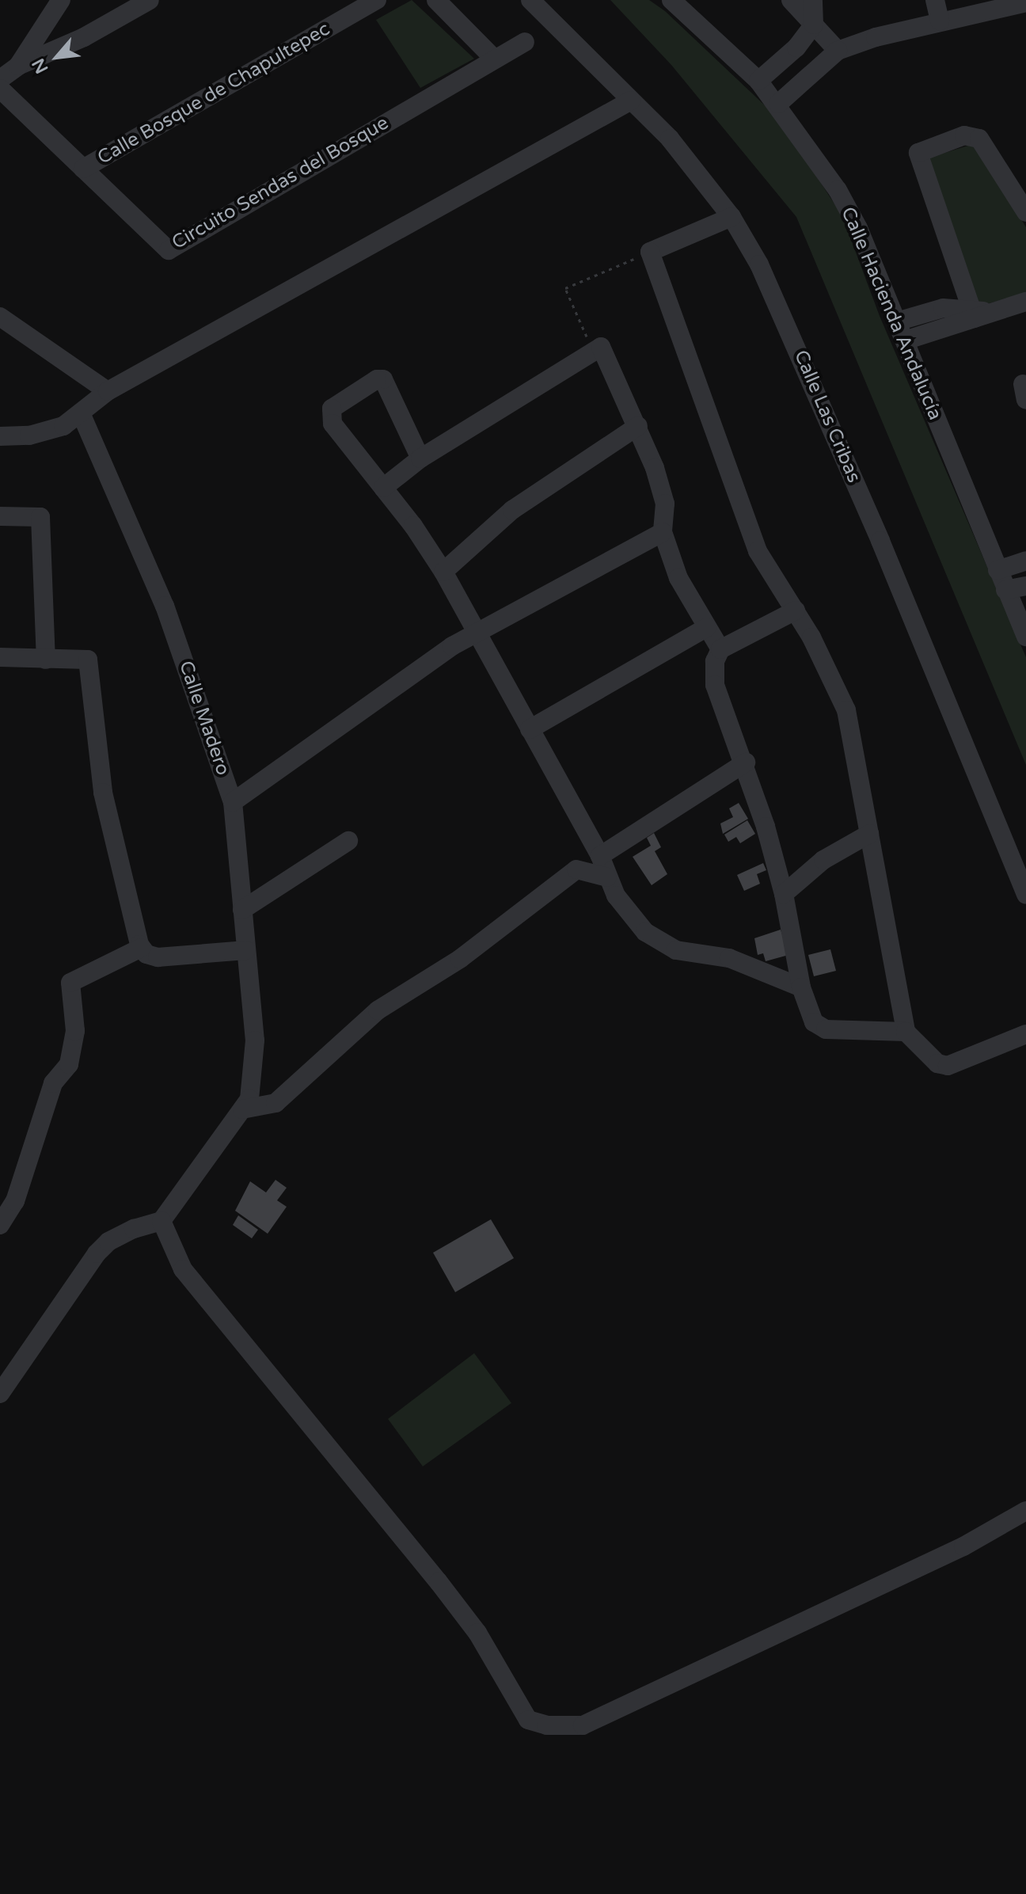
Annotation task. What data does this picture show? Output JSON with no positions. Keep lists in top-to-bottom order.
{
  "streets": {
    "street": [
      "Calle Bosque de Chapultepec",
      "Circuito Sendas del Bosque",
      "Calle Hacienda Andalucía",
      "Calle Las Cribas",
      "Calle Madero"
    ]
  },
  "crossings": [
    ["Calle Bosque de Chapultepec", "Circuito Sendas del Bosque"]
  ],
  "north": "bottom left"
}
